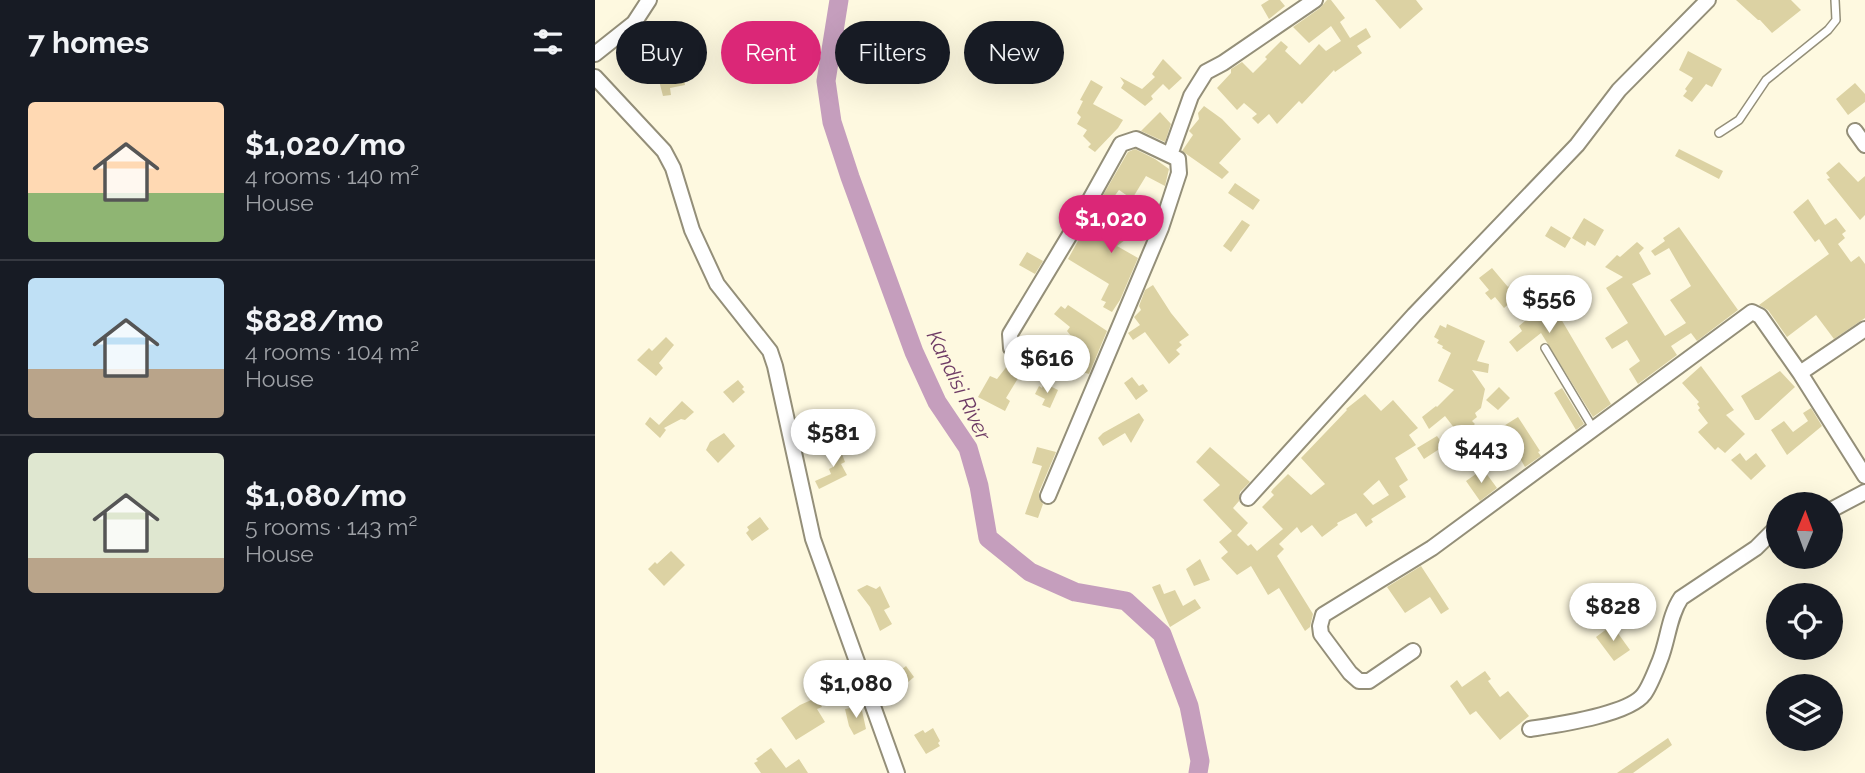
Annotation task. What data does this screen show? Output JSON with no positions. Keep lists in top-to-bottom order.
{
  "water": ["Kandisi River"],
  "north": "top",
  "page": {
    "heading": "7 homes",
    "chip": [
      "Buy",
      "Rent",
      "Filters",
      "New"
    ],
    "list": [
      {
        "name": "$1,020/mo",
        "note": "4 rooms · 140 m² · House"
      },
      {
        "name": "$828/mo",
        "note": "4 rooms · 104 m² · House"
      },
      {
        "name": "$1,080/mo",
        "note": "5 rooms · 143 m² · House"
      }
    ],
    "price": [
      "$1,020",
      "$556",
      "$616",
      "$581",
      "$443",
      "$828",
      "$1,080"
    ]
  }
}
